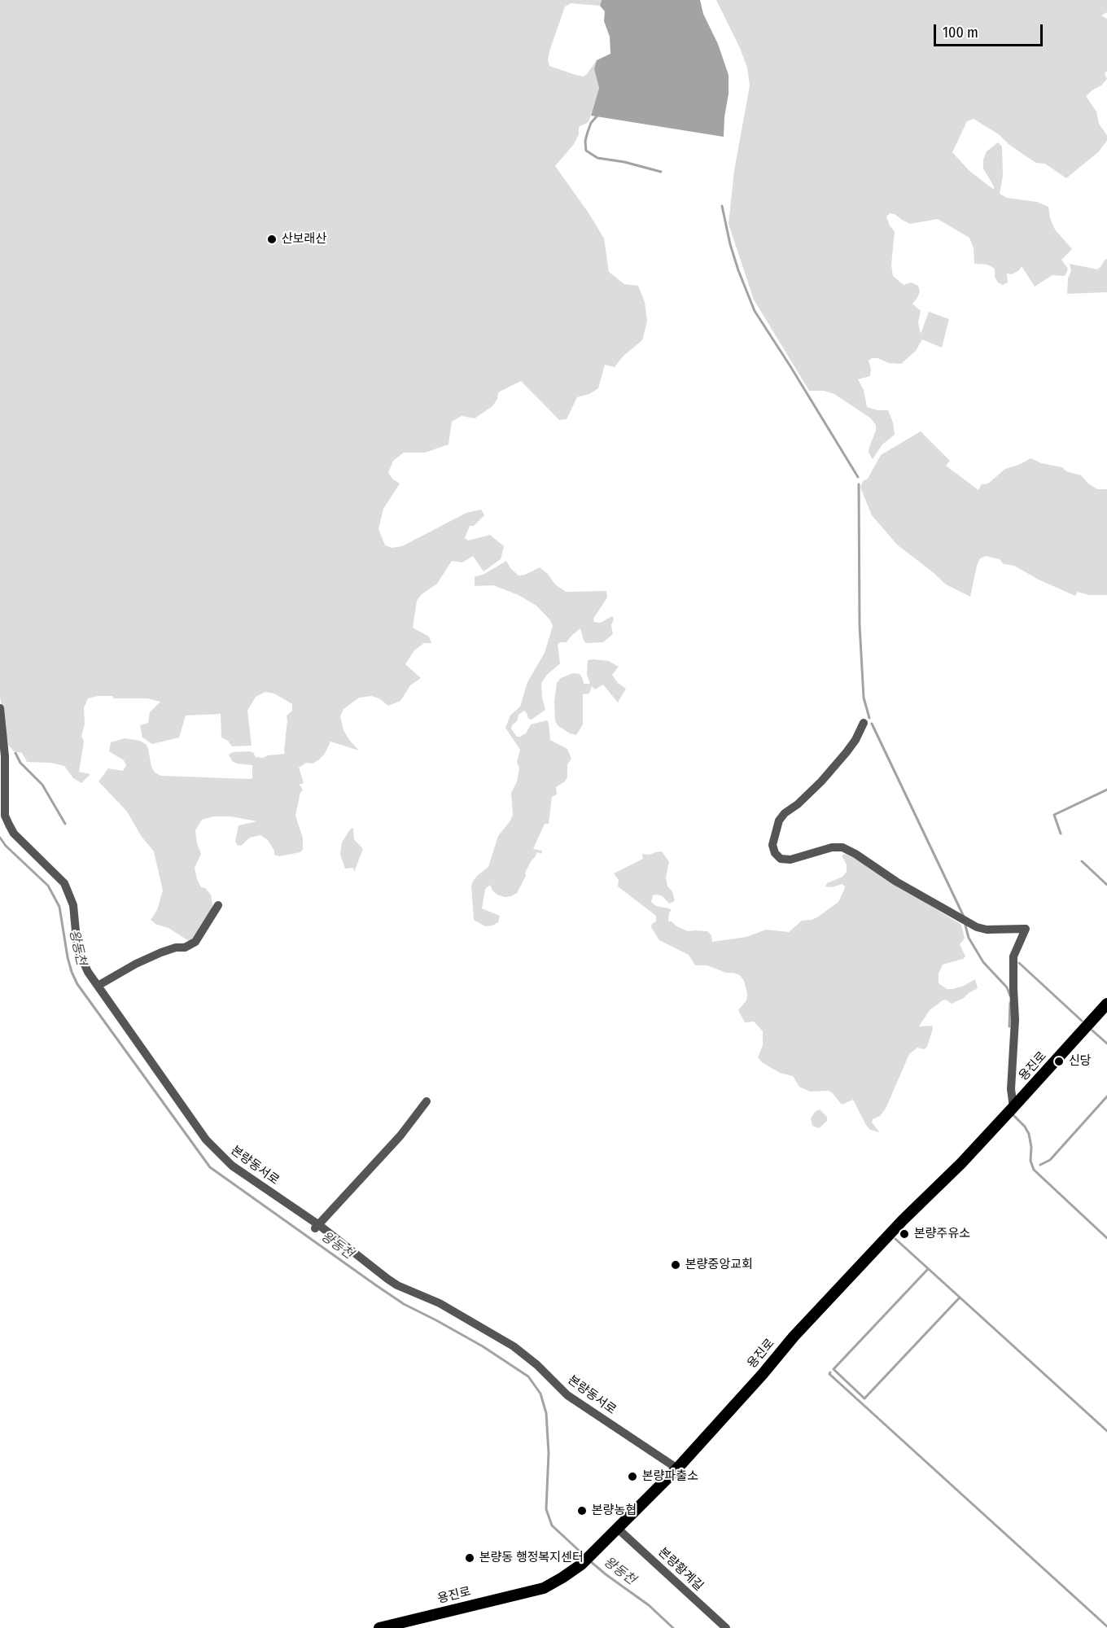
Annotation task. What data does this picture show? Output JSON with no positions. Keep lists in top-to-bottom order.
{
  "streets": {
    "main road": ["용진로"],
    "street": ["본량동서로", "본량황계길"]
  },
  "crossings": [
    ["용진로", "본량동서로"],
    ["용진로", "본량황계길"]
  ],
  "water": ["왕동천"],
  "places": [
    "산보래산",
    "신당",
    "본량주유소",
    "본량중앙교회",
    "본량파출소",
    "본량농협",
    "본량동 행정복지센터"
  ],
  "scale_bar": "100 m"
}
